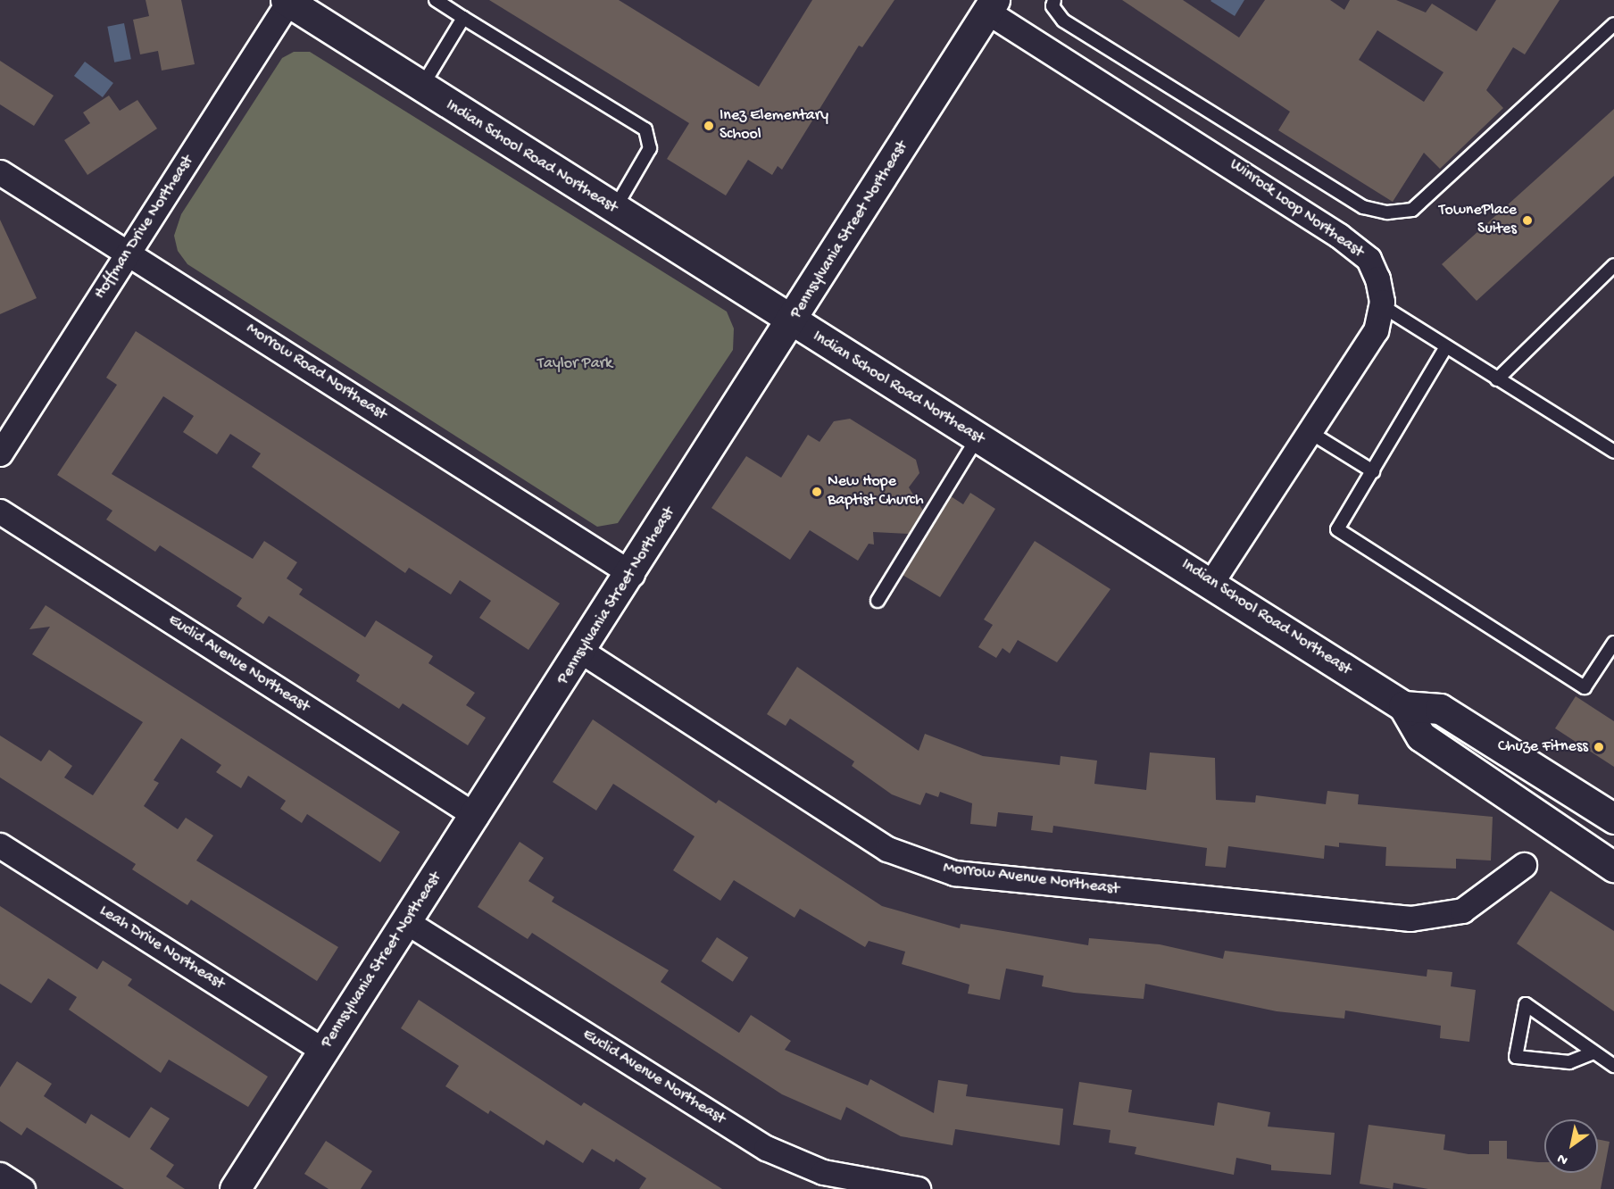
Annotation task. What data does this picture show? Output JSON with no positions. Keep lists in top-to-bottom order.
{
  "streets": {
    "street": [
      "Indian School Road Northeast",
      "Winrock Loop Northeast",
      "Hoffman Drive Northeast",
      "Pennsylvania Street Northeast",
      "Morrow Road Northeast",
      "Euclid Avenue Northeast",
      "Morrow Avenue Northeast",
      "Leah Drive Northeast"
    ]
  },
  "crossings": [
    ["Indian School Road Northeast", "Winrock Loop Northeast"],
    ["Indian School Road Northeast", "Hoffman Drive Northeast"],
    ["Indian School Road Northeast", "Pennsylvania Street Northeast"],
    ["Winrock Loop Northeast", "Pennsylvania Street Northeast"],
    ["Hoffman Drive Northeast", "Morrow Road Northeast"],
    ["Pennsylvania Street Northeast", "Morrow Road Northeast"],
    ["Pennsylvania Street Northeast", "Euclid Avenue Northeast"],
    ["Pennsylvania Street Northeast", "Morrow Avenue Northeast"],
    ["Pennsylvania Street Northeast", "Leah Drive Northeast"]
  ],
  "parks": ["Taylor Park"],
  "places": [
    "Inez Elementary School",
    "TownePlace Suites",
    "New Hope Baptist Church",
    "Chuze Fitness"
  ],
  "north": "bottom left"
}
